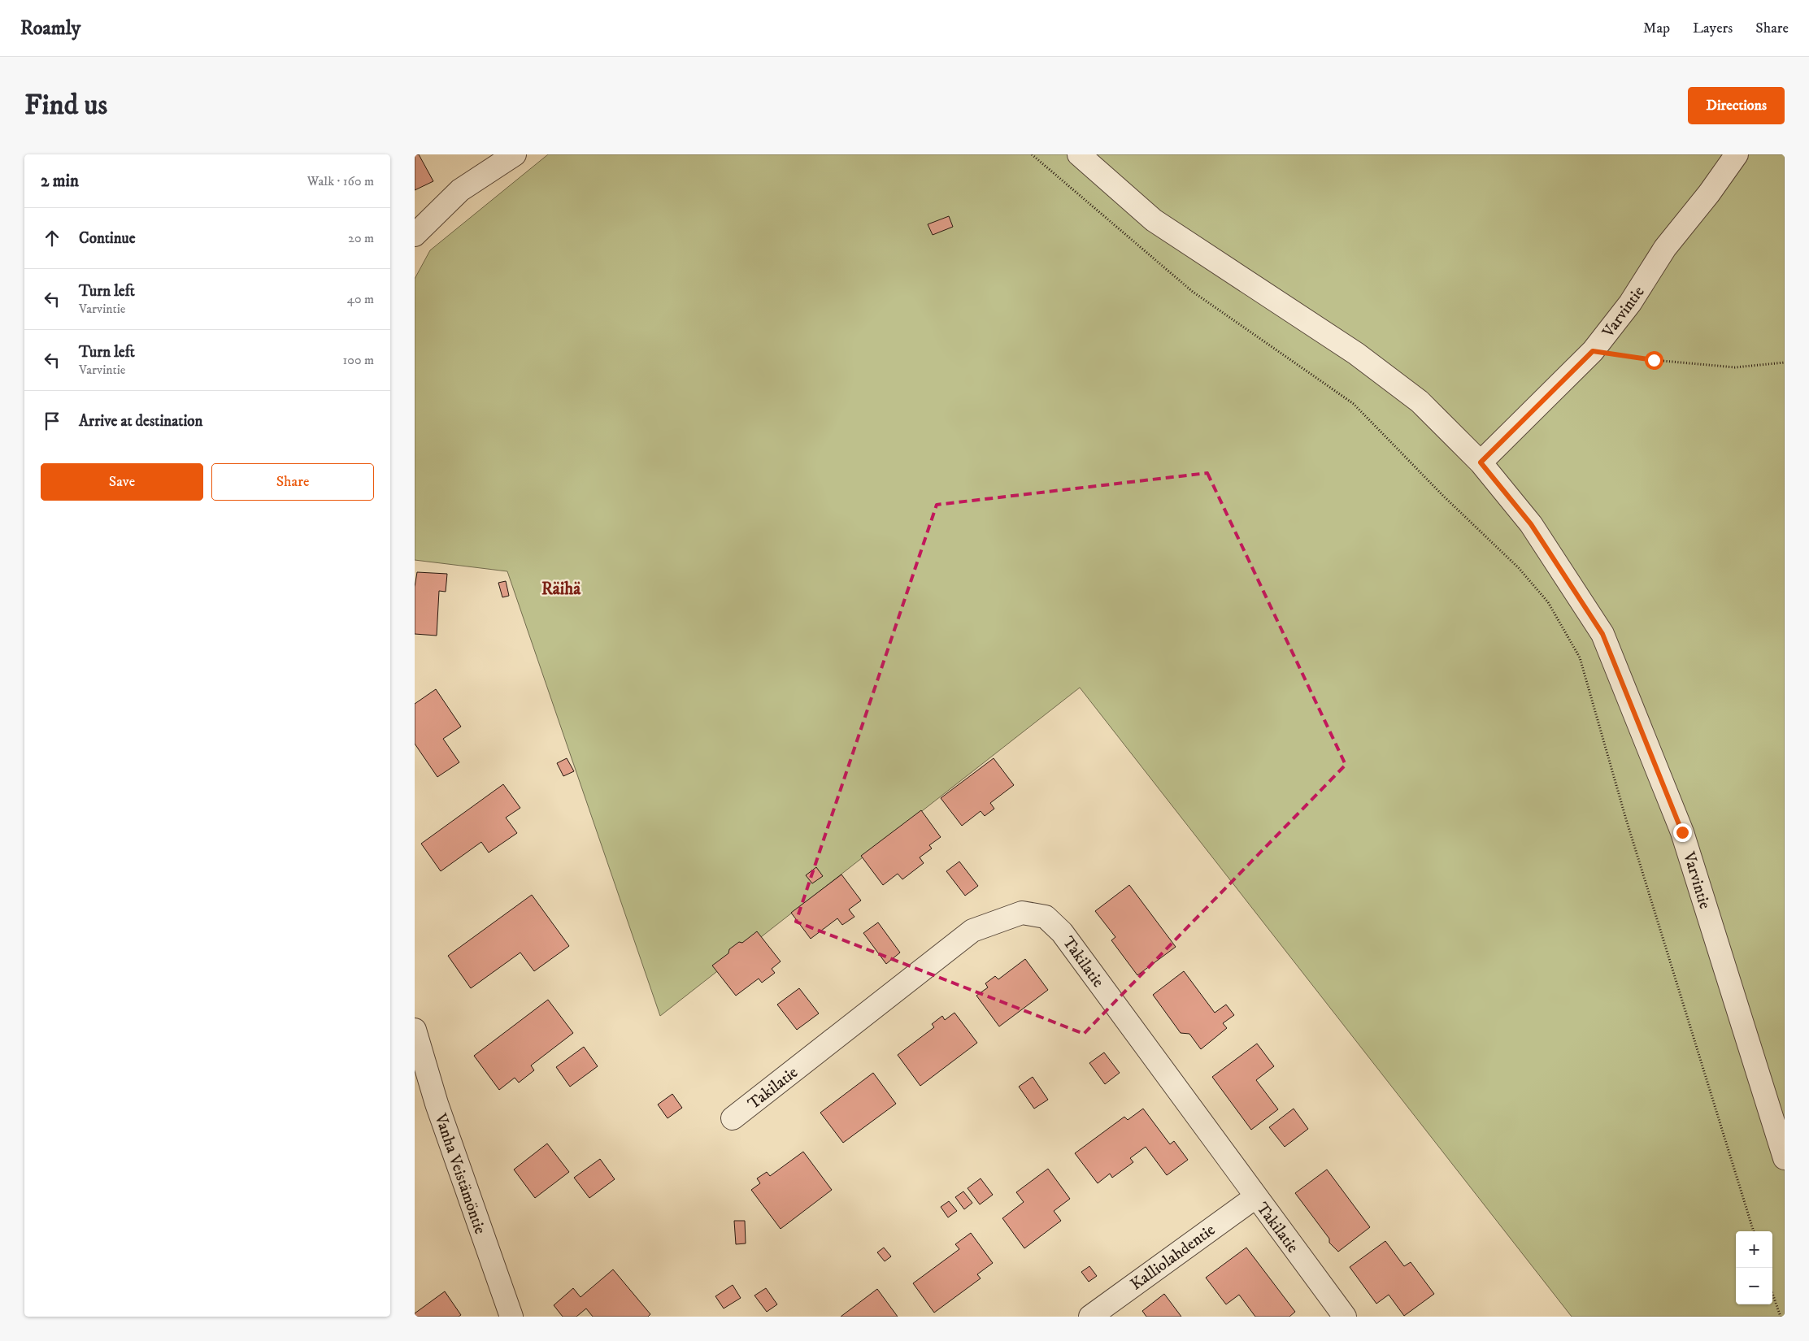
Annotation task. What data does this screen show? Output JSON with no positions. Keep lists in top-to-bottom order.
{
  "streets": {
    "street": [
      "Varvintie",
      "Takilatie",
      "Vanha Veistämöntie",
      "Kalliolahdentie"
    ]
  },
  "crossings": [
    ["Takilatie", "Kalliolahdentie"]
  ],
  "districts": ["Räihä"],
  "page": {
    "header": "Roamly",
    "nav": ["Map", "Layers", "Share"],
    "buttons": [
      "Directions",
      ["Save", "Share"]
    ],
    "title": "Find us",
    "heading": ["2 min", "Walk · 160 m"],
    "list": [
      ["Continue", "20 m"],
      ["Turn left", "Varvintie", "40 m"],
      ["Turn left", "Varvintie", "100 m"],
      "Arrive at destination"
    ],
    "map_buttons": ["+", "−"]
  }
}
